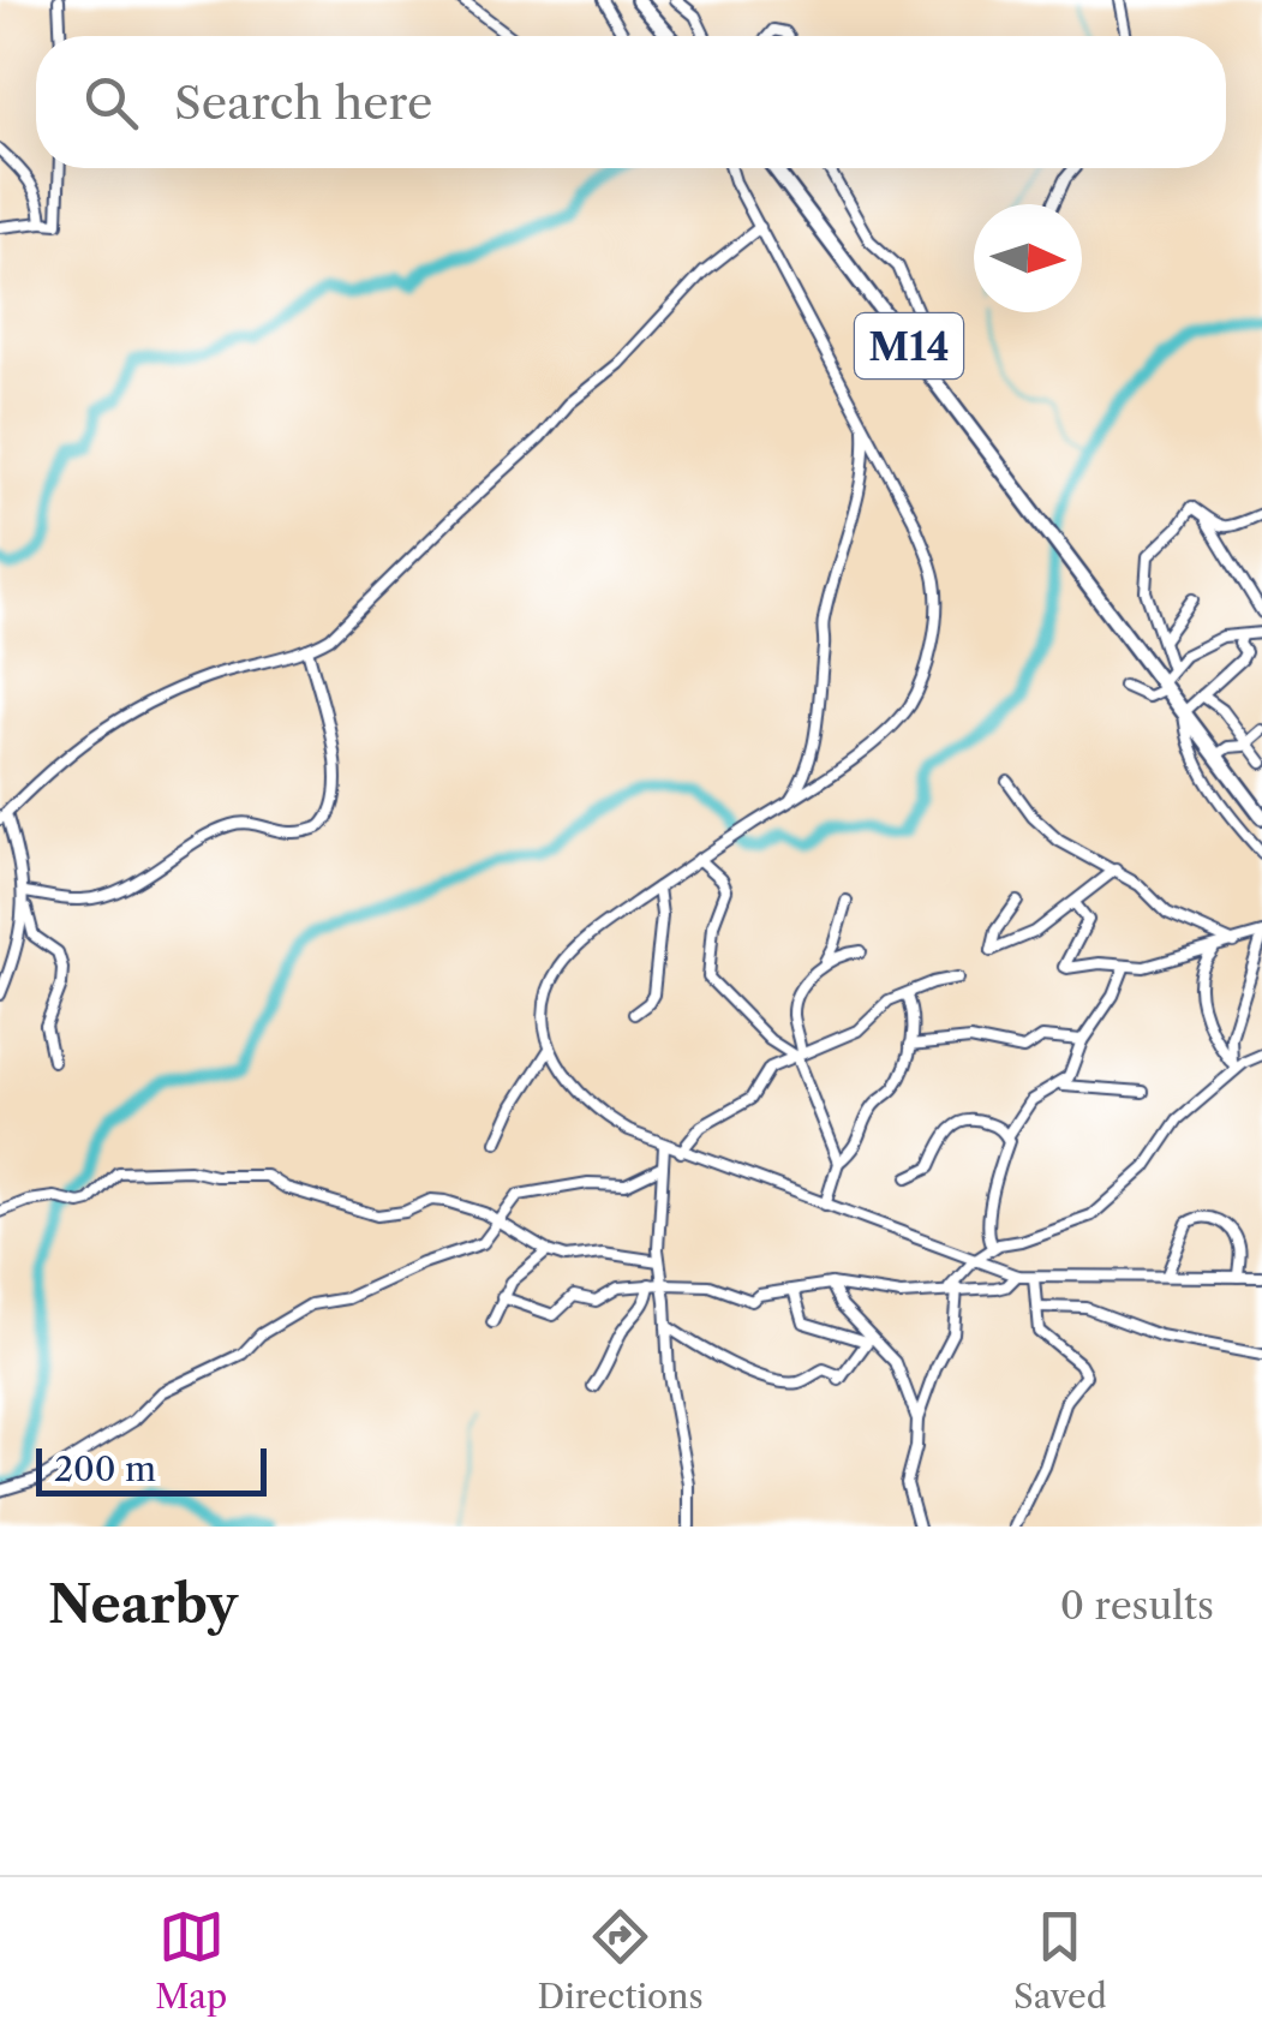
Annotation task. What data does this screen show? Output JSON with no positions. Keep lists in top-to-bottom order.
{
  "streets": {
    "highway": ["M14"]
  },
  "scale_bar": "200 m",
  "north": "right",
  "page": {
    "search": "Search here",
    "scale": "200 m",
    "heading": ["Nearby", "0 results"],
    "nav": ["Map", "Directions", "Saved"]
  }
}
